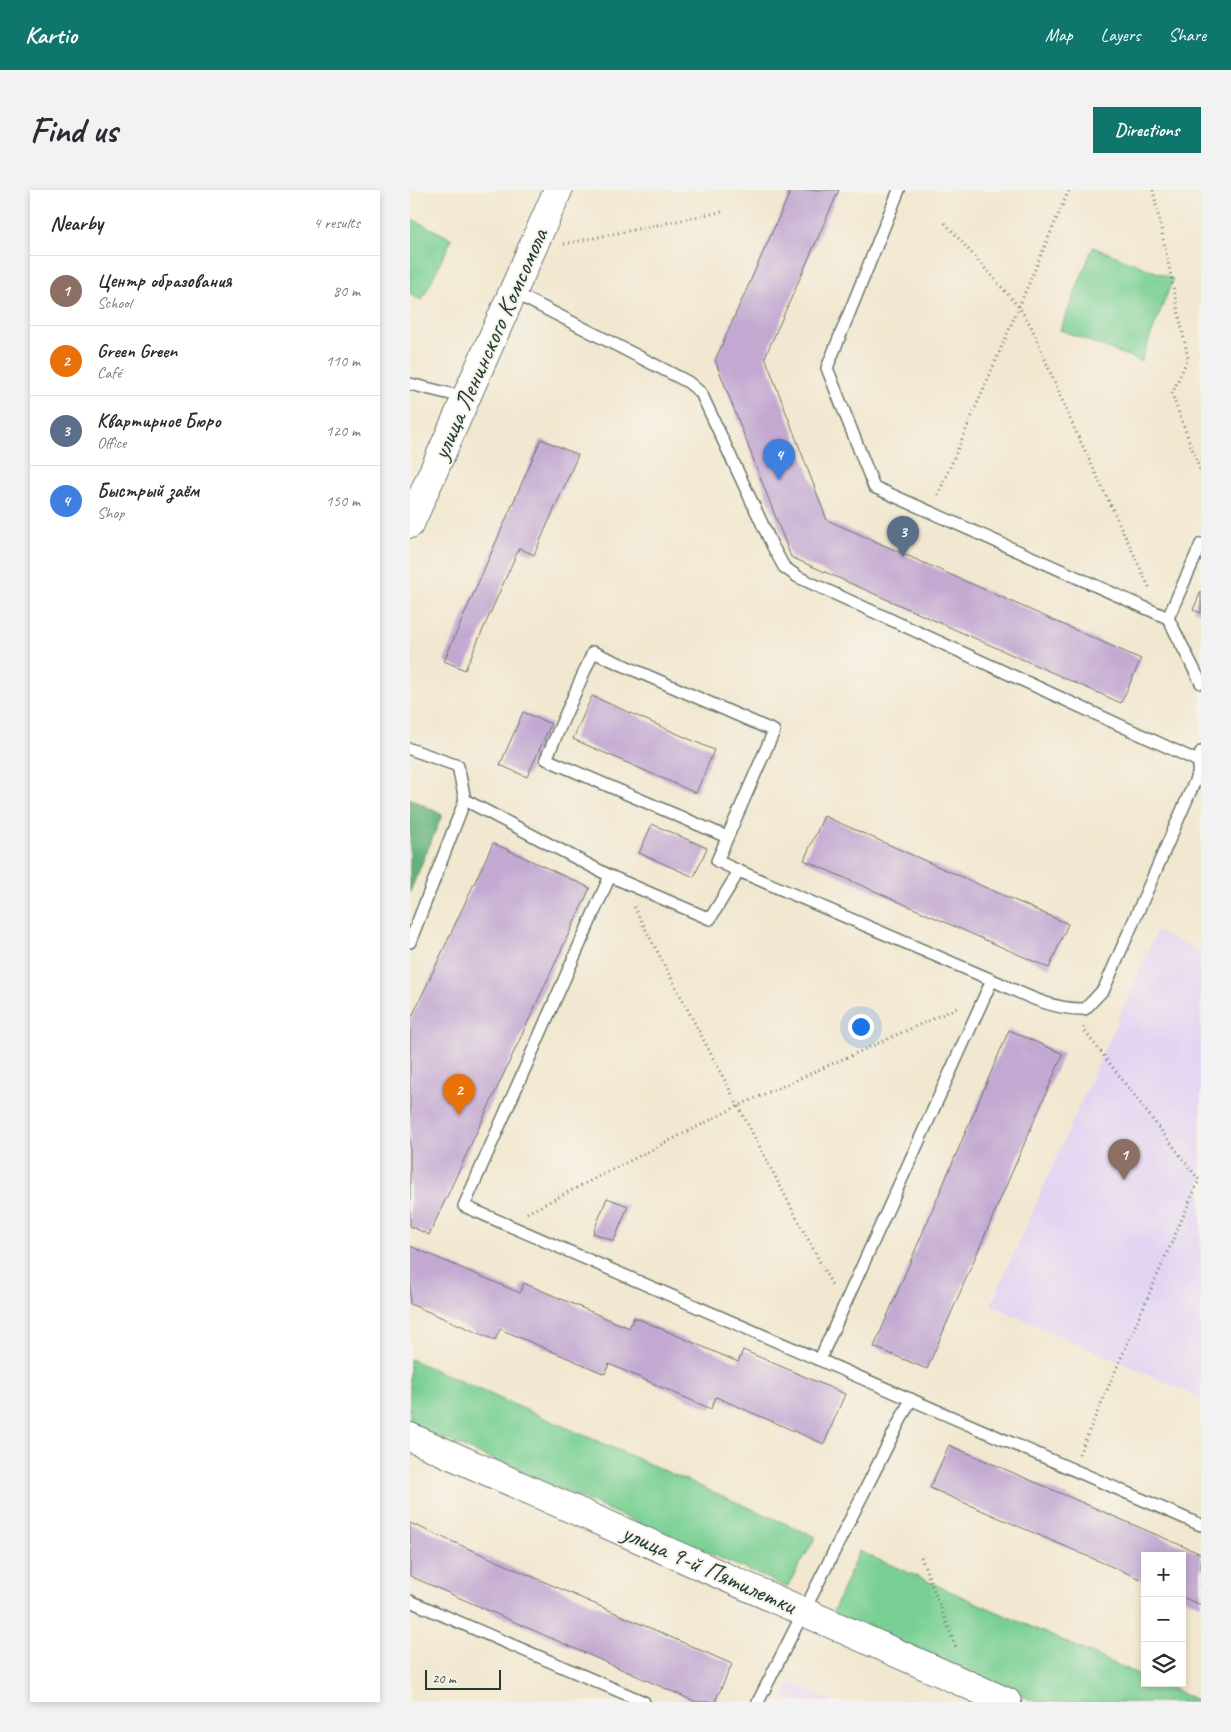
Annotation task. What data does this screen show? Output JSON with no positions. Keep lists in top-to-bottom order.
{
  "streets": {
    "street": ["улица Ленинского Комсомола", "улица 9-й Пятилетки"]
  },
  "scale_bar": "20 m",
  "page": {
    "header": "Kartio",
    "nav": ["Map", "Layers", "Share"],
    "buttons": "Directions",
    "title": "Find us",
    "heading": ["Nearby", "4 results"],
    "list": [
      {
        "mark": "1",
        "name": "Центр образования",
        "note": "School",
        "value": "80 m"
      },
      {
        "mark": "2",
        "name": "Green Green",
        "note": "Café",
        "value": "110 m"
      },
      {
        "mark": "3",
        "name": "Квартирное Бюро",
        "note": "Office",
        "value": "120 m"
      },
      {
        "mark": "4",
        "name": "Быстрый заём",
        "note": "Shop",
        "value": "150 m"
      }
    ],
    "pins": [
      "4",
      "3",
      "2",
      "1"
    ],
    "map_buttons": ["+", "−"],
    "scale": "20 m"
  }
}
